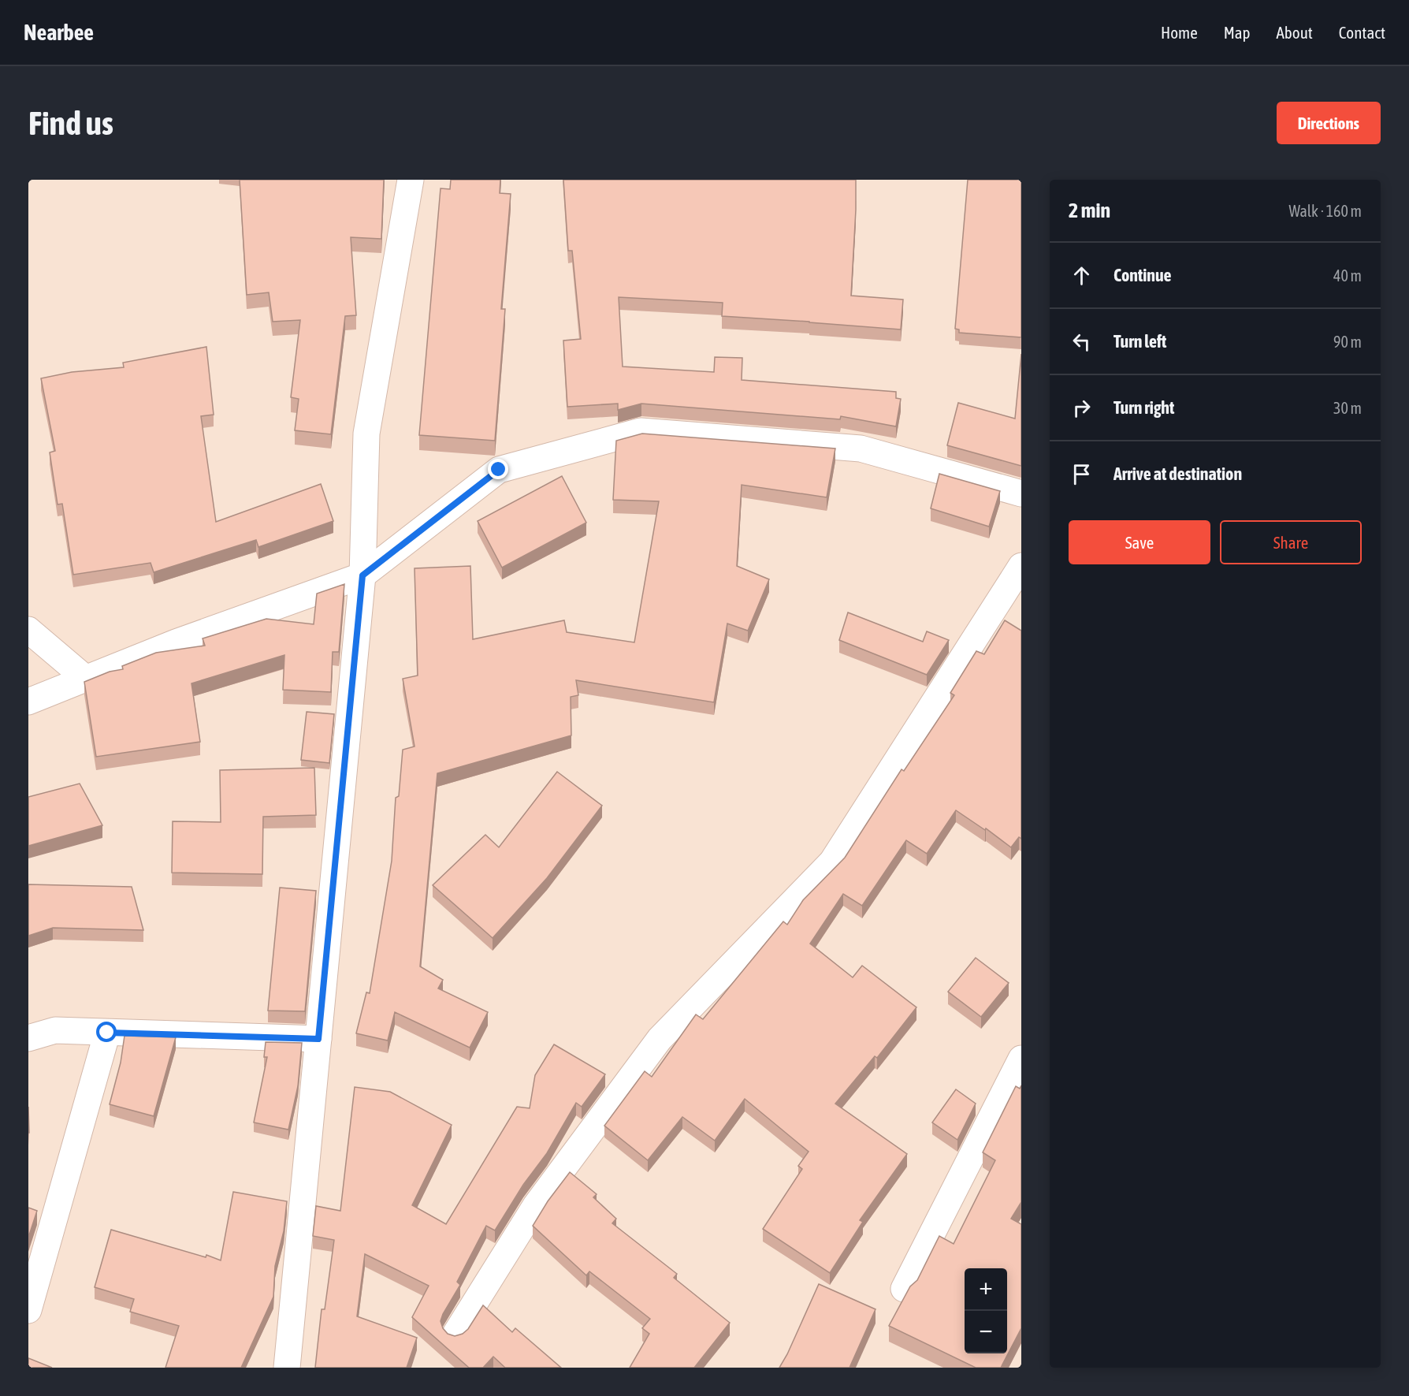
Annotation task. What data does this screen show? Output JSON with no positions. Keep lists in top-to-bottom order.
{
  "page": {
    "header": "Nearbee",
    "nav": [
      "Home",
      "Map",
      "About",
      "Contact"
    ],
    "buttons": [
      "Directions",
      ["Save", "Share"]
    ],
    "title": "Find us",
    "heading": ["2 min", "Walk · 160 m"],
    "list": [
      ["Continue", "40 m"],
      ["Turn left", "90 m"],
      ["Turn right", "30 m"],
      "Arrive at destination"
    ],
    "map_buttons": ["+", "−"]
  }
}
